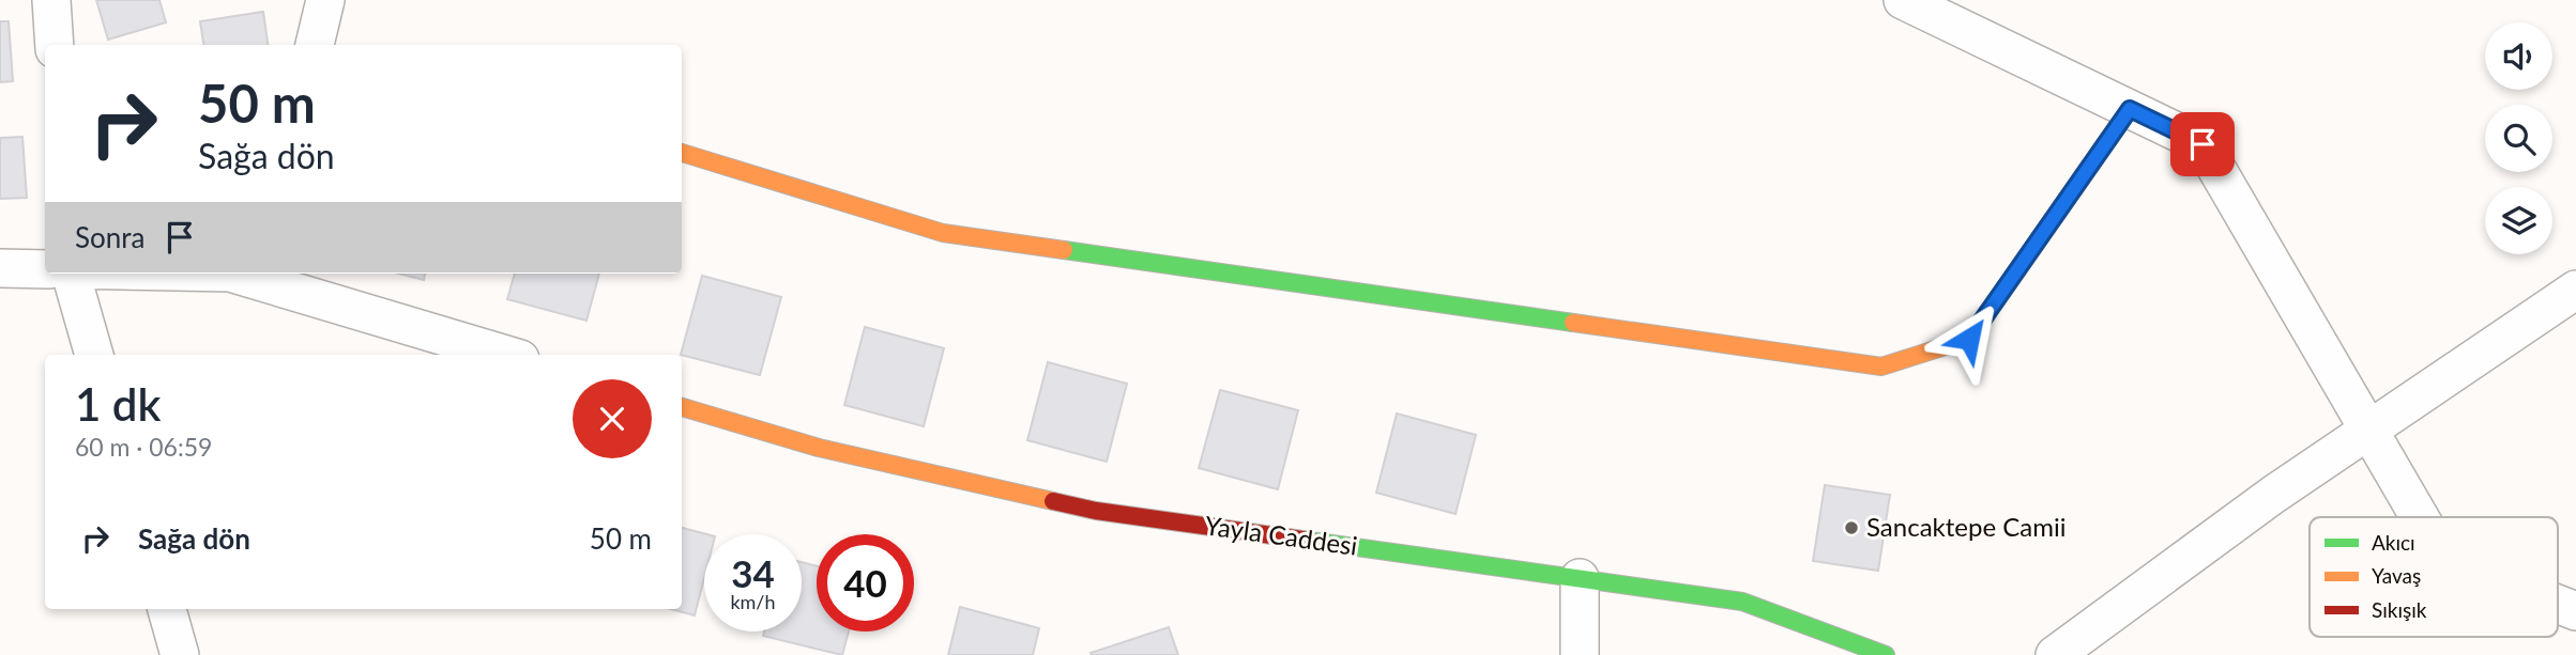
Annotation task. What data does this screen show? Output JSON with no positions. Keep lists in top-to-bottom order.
{
  "streets": {
    "street": ["Yayla Caddesi"]
  },
  "places": ["Sancaktepe Camii"],
  "legend": ["Akıcı", "Yavaş", "Sıkışık"],
  "page": {
    "turn": ["50 m", "Sağa dön"],
    "then": "Sonra",
    "heading": ["1 dk", "60 m · 06:59"],
    "list": [
      {
        "name": "Sağa dön",
        "value": "50 m"
      }
    ],
    "speed": "34 km/h",
    "limit": "40"
  }
}
